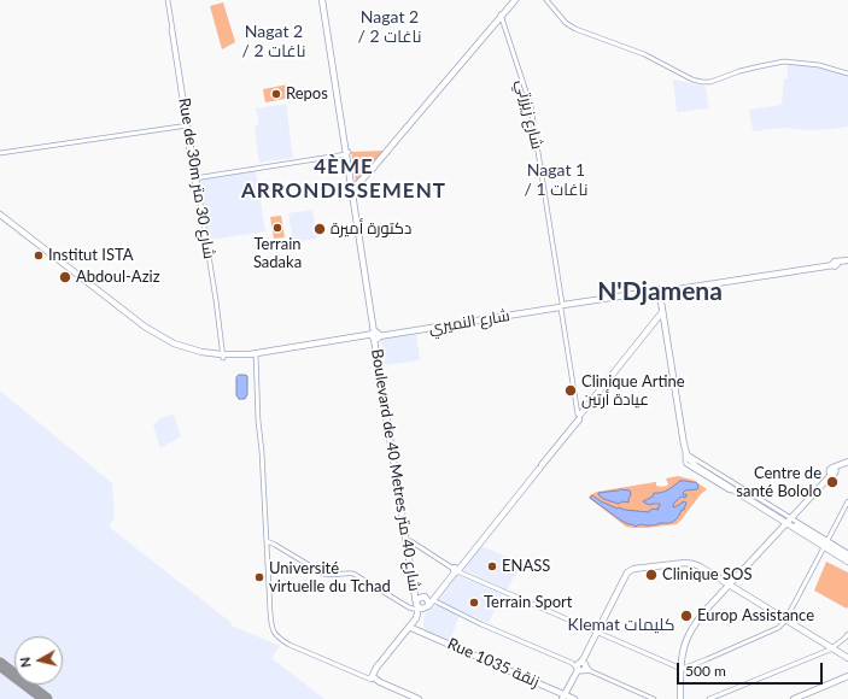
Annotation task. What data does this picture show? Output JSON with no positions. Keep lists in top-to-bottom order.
{
  "streets": {
    "main road": ["شارع النميري", "Boulevard de 40 Metres شارع 40 متر", "Rue 1035 زنقة"],
    "street": ["شارع زيزرتي", "Rue de 30m شارع 30 متر"]
  },
  "crossings": [
    ["شارع زيزرتي", "شارع النميري"],
    ["Rue de 30m شارع 30 متر", "شارع النميري"],
    ["شارع النميري", "Boulevard de 40 Metres شارع 40 متر"]
  ],
  "districts": [
    "Nagat 2 / ناغات 2",
    "Nagat 2 / ناغات 2",
    "4ÈME ARRONDISSEMENT",
    "Nagat 1 / ناغات 1",
    "N'Djamena",
    "Klemat كليمات"
  ],
  "places": [
    "Repos",
    "Terrain Sadaka",
    "دكتورة أميرة",
    "Institut ISTA",
    "Abdoul-Aziz",
    "Clinique Artine عيادة أرتين",
    "Centre de santé Bololo",
    "ENASS",
    "Clinique SOS",
    "Université virtuelle du Tchad",
    "Terrain Sport",
    "Europ Assistance"
  ],
  "scale_bar": "500 m",
  "north": "left"
}
